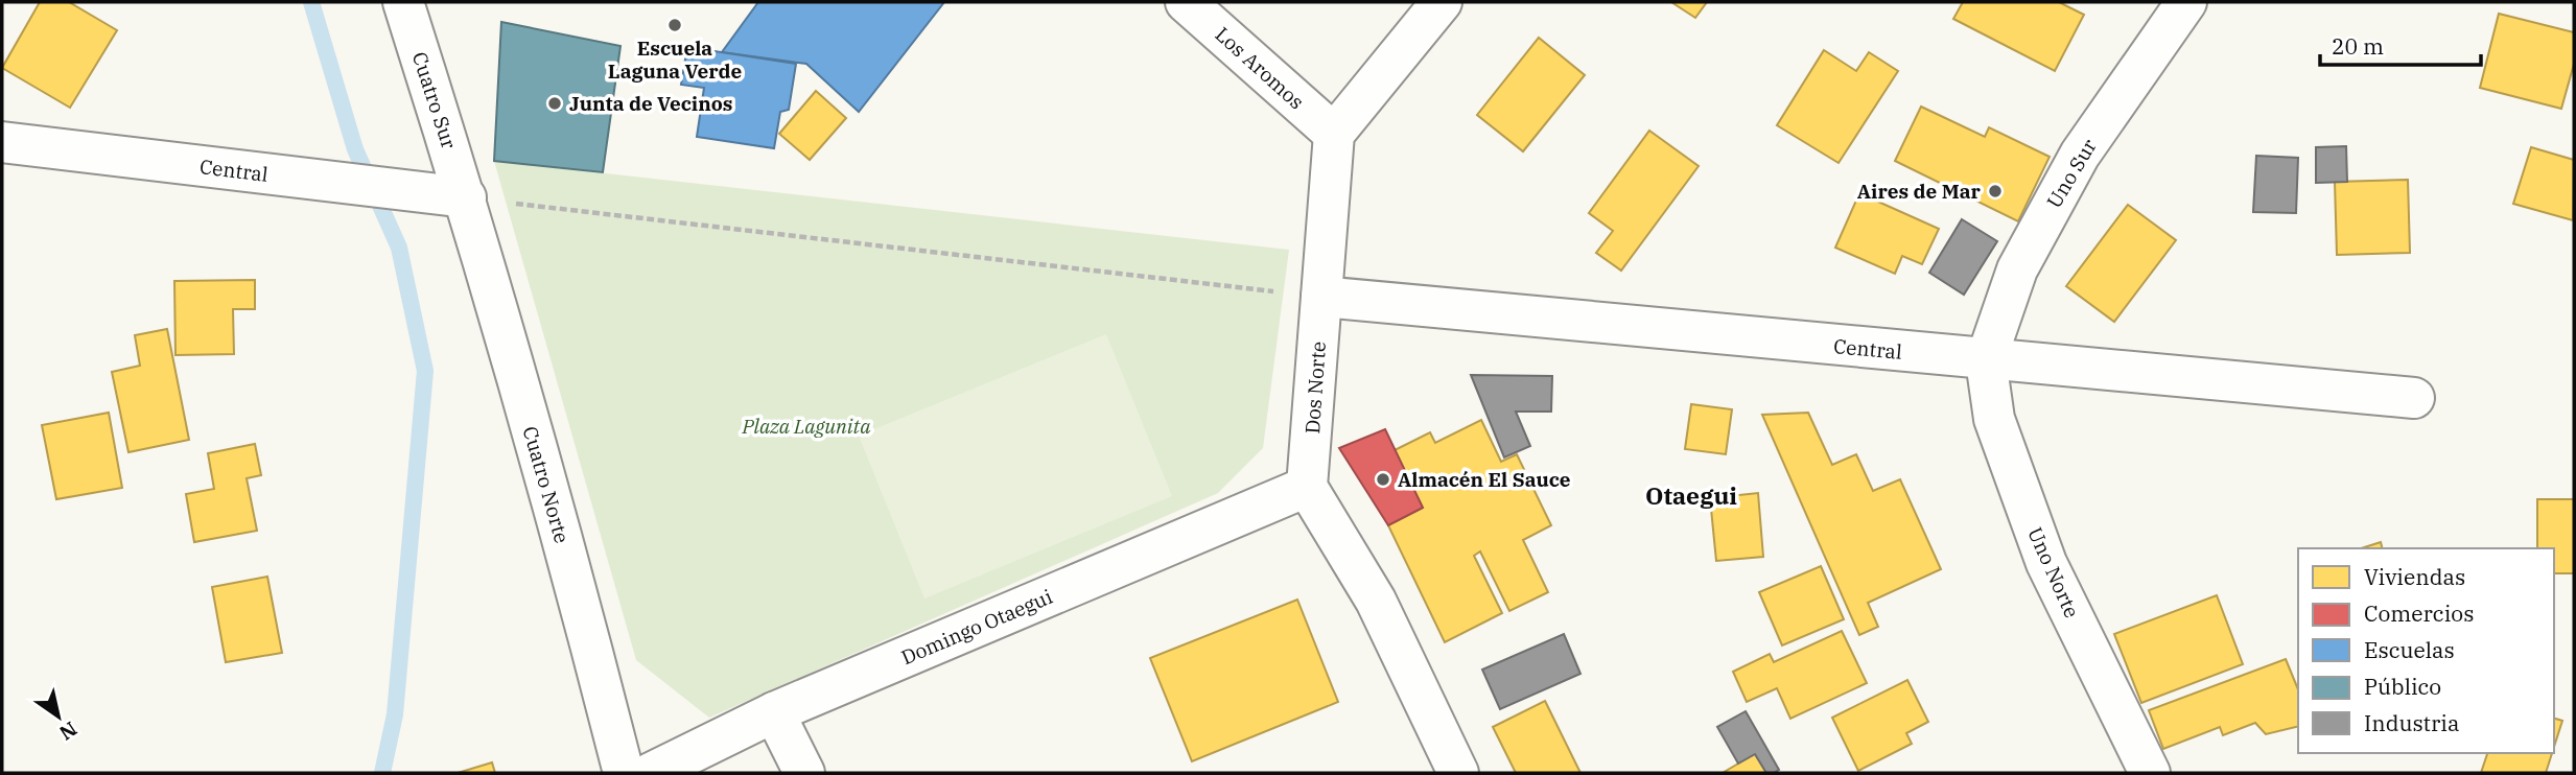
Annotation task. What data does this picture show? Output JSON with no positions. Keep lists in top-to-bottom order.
{
  "streets": {
    "street": [
      "Los Aromos",
      "Cuatro Sur",
      "Central",
      "Uno Sur",
      "Dos Norte",
      "Cuatro Norte",
      "Uno Norte",
      "Domingo Otaegui"
    ]
  },
  "crossings": [
    ["Los Aromos", "Dos Norte"],
    ["Cuatro Sur", "Central"],
    ["Cuatro Sur", "Cuatro Norte"],
    ["Central", "Uno Sur"],
    ["Central", "Dos Norte"],
    ["Central", "Cuatro Norte"],
    ["Central", "Uno Norte"],
    ["Uno Sur", "Uno Norte"],
    ["Dos Norte", "Domingo Otaegui"]
  ],
  "districts": ["Otaegui"],
  "parks": ["Plaza Lagunita"],
  "places": [
    "Escuela Laguna Verde",
    "Junta de Vecinos",
    "Aires de Mar",
    "Almacén El Sauce"
  ],
  "legend": [
    "Viviendas",
    "Comercios",
    "Escuelas",
    "Público",
    "Industria"
  ],
  "scale_bar": "20 m",
  "north": "bottom right"
}
